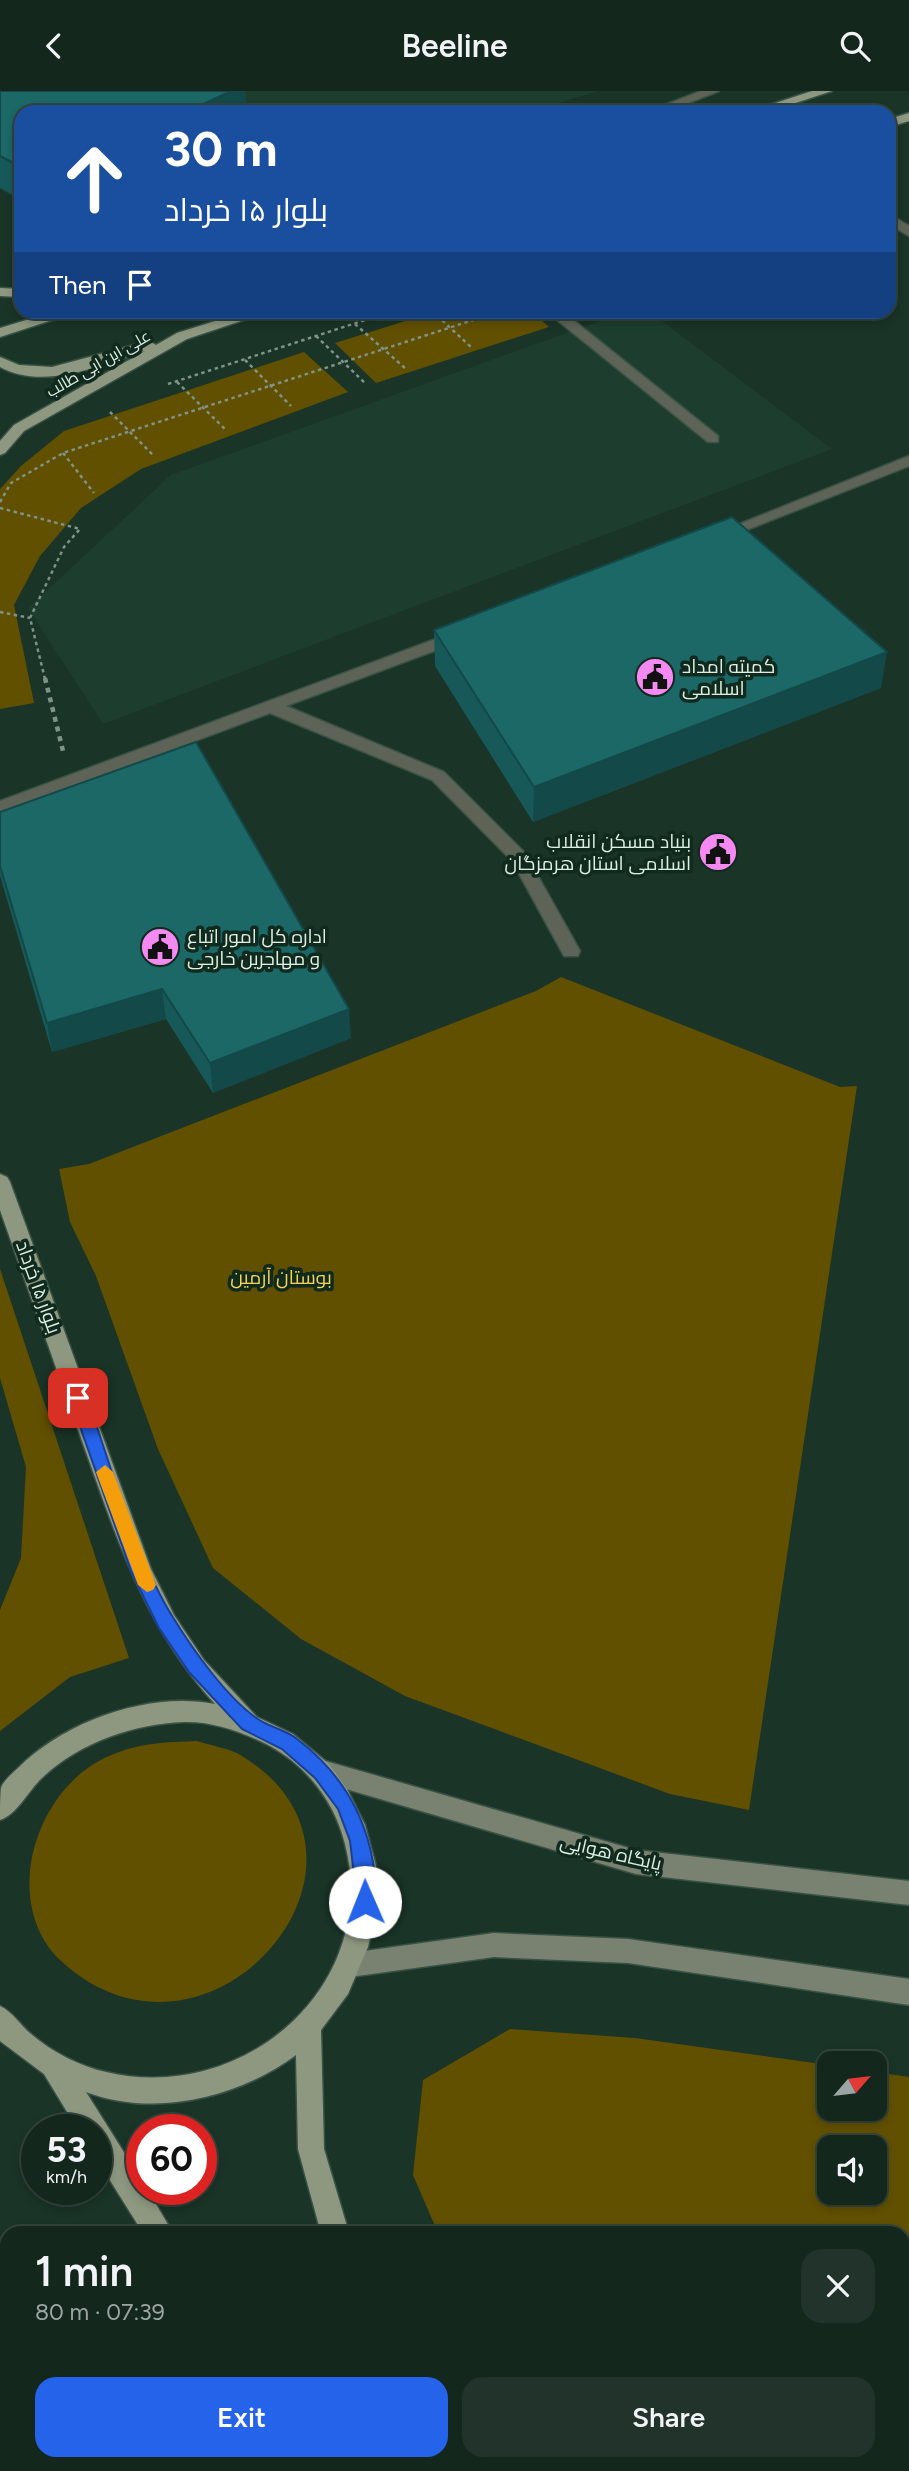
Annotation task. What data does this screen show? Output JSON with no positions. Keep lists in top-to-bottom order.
{
  "streets": {
    "main road": ["علی ابن ابی طالب", "بلوار ۱۵ خرداد", "پایگاه هوایی"]
  },
  "parks": ["بوستان آرمین"],
  "places": {
    "public building": ["کمیته امداد اسلامی", "بنیاد مسکن انقلاب اسلامی استان هرمزگان", "اداره کل امور اتباع و مهاجرین خارجی"]
  },
  "north": "top right",
  "page": {
    "header": "Beeline",
    "turn": ["30 m", "بلوار ۱۵ خرداد"],
    "then": "Then",
    "speed": "53 km/h",
    "limit": "60",
    "heading": ["1 min", "80 m · 07:39"],
    "buttons": ["Exit", "Share"]
  }
}
